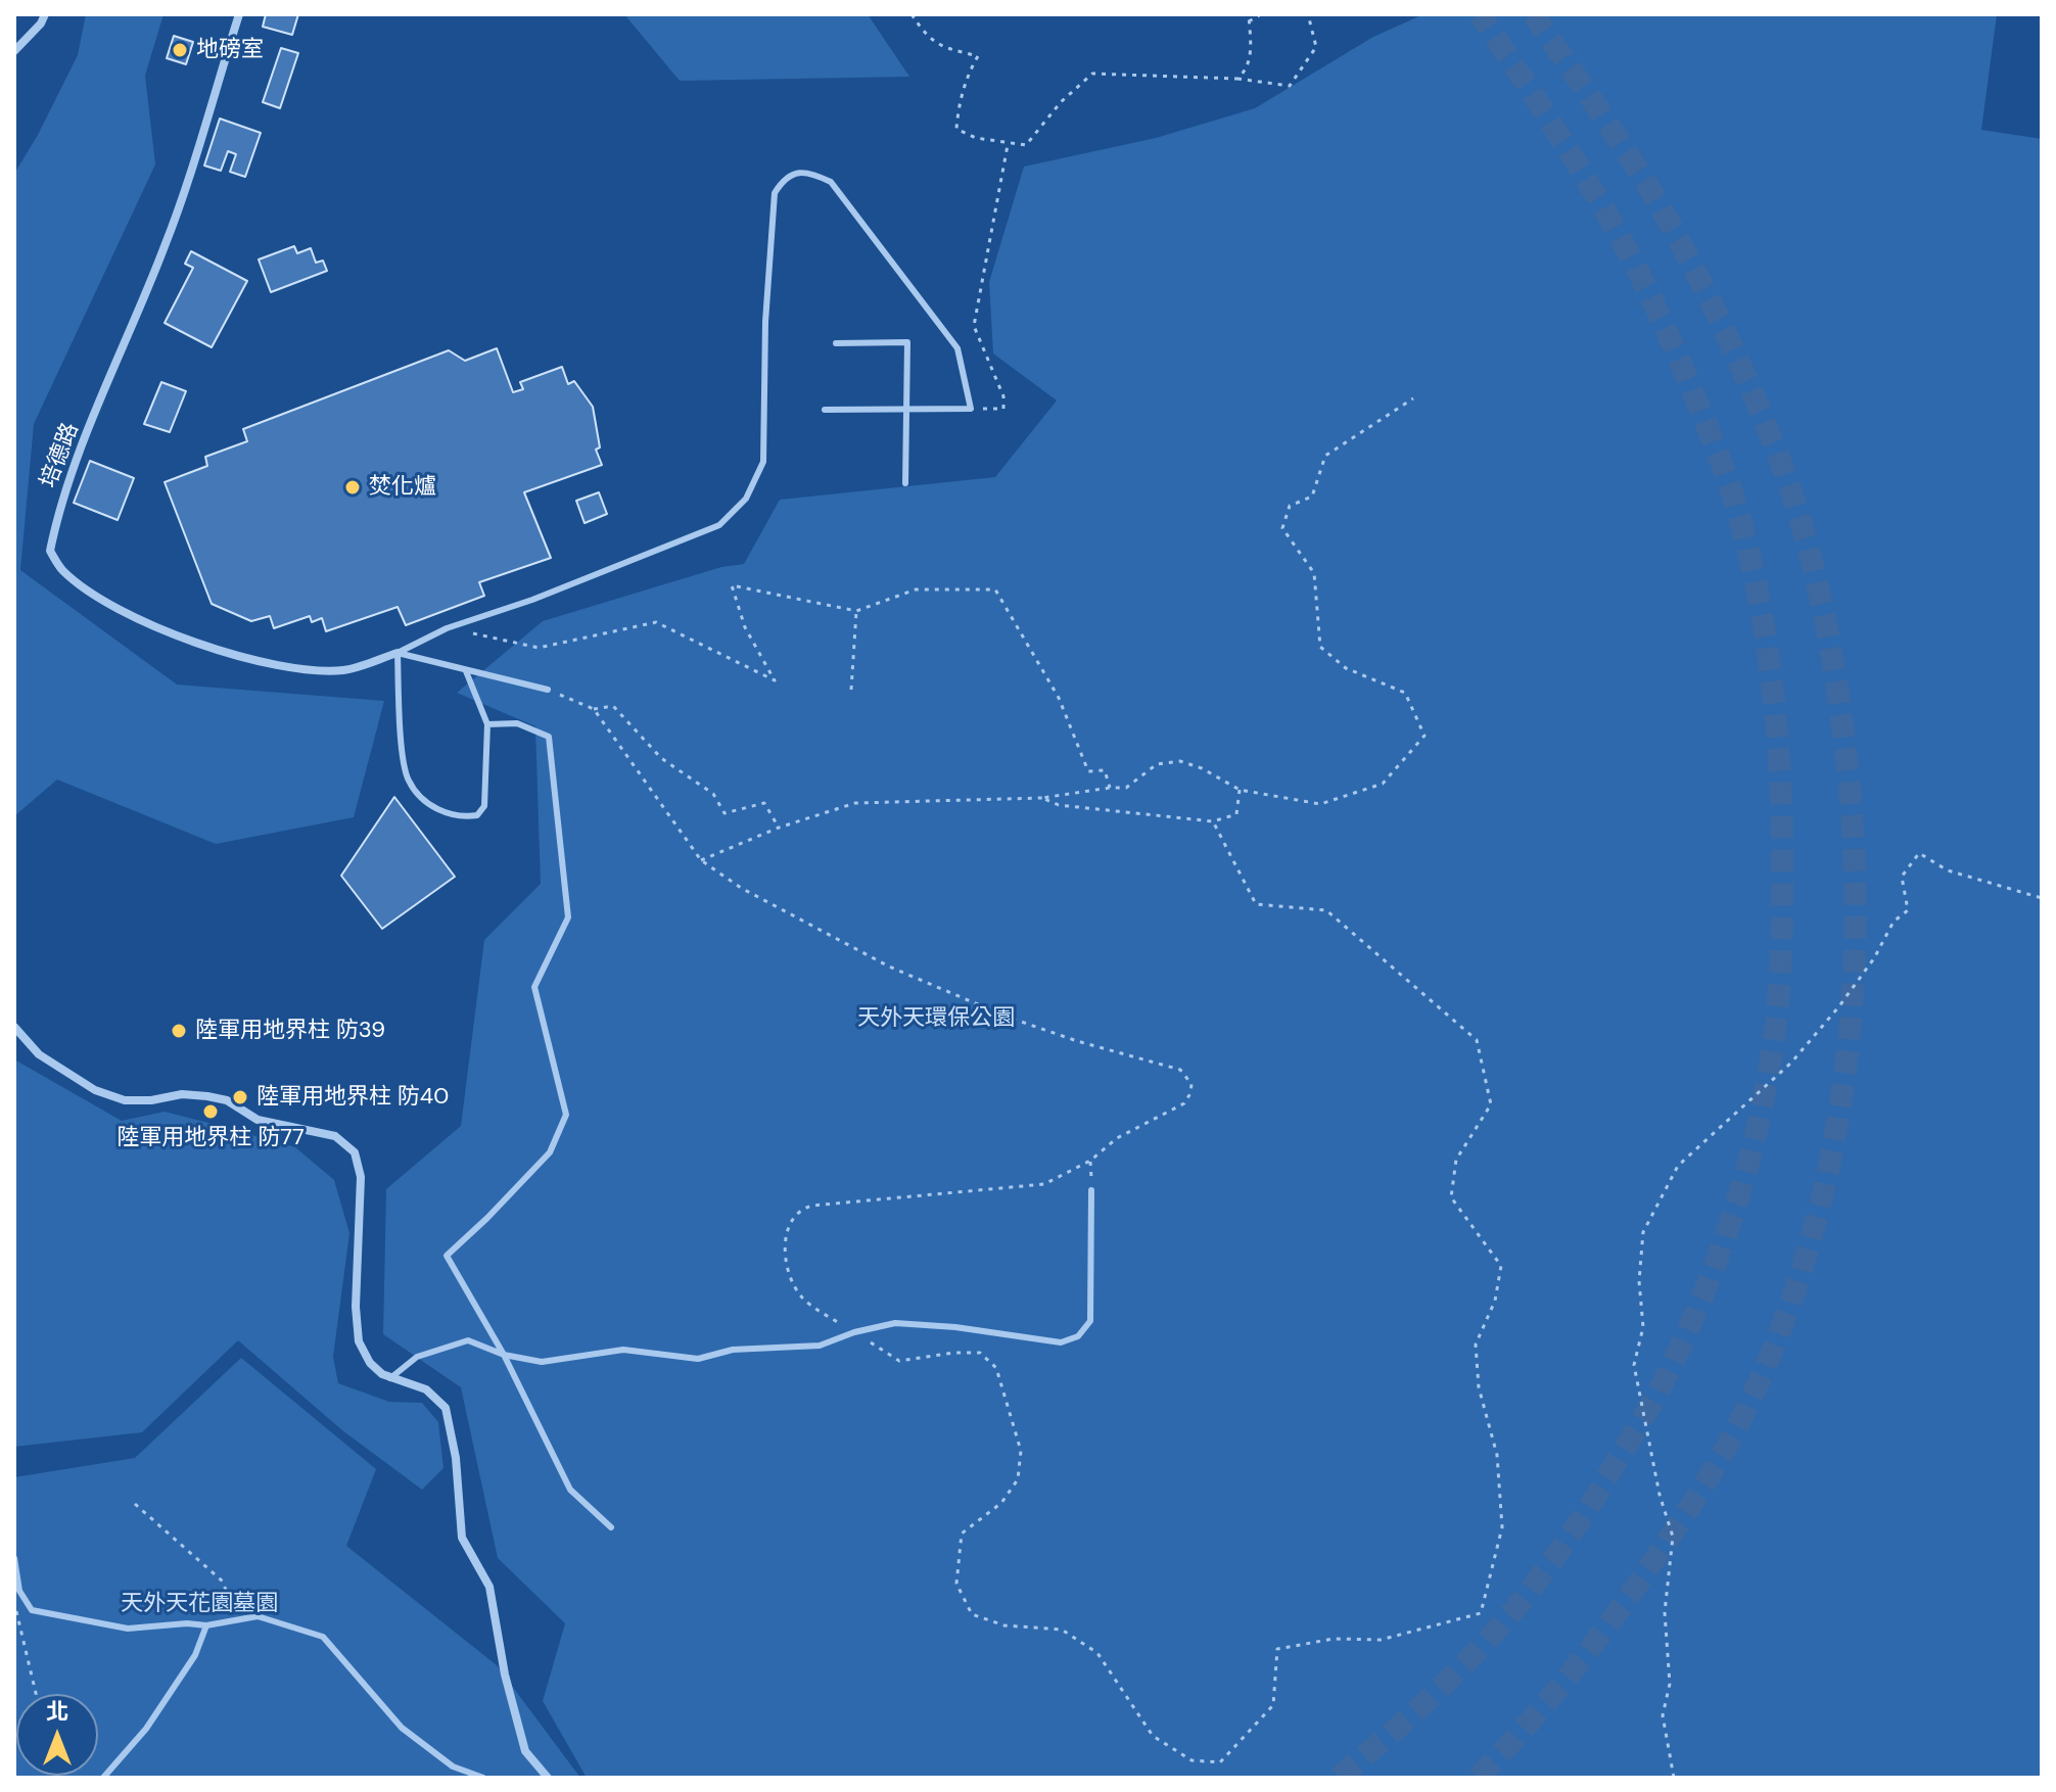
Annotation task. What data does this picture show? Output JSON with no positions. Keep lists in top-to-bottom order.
{
  "streets": {
    "street": ["培德路"]
  },
  "parks": ["天外天環保公園", "天外天花園墓園"],
  "places": [
    "地磅室",
    "焚化爐",
    "陸軍用地界柱 防39",
    "陸軍用地界柱 防40",
    "陸軍用地界柱 防77"
  ],
  "north": "top"
}
